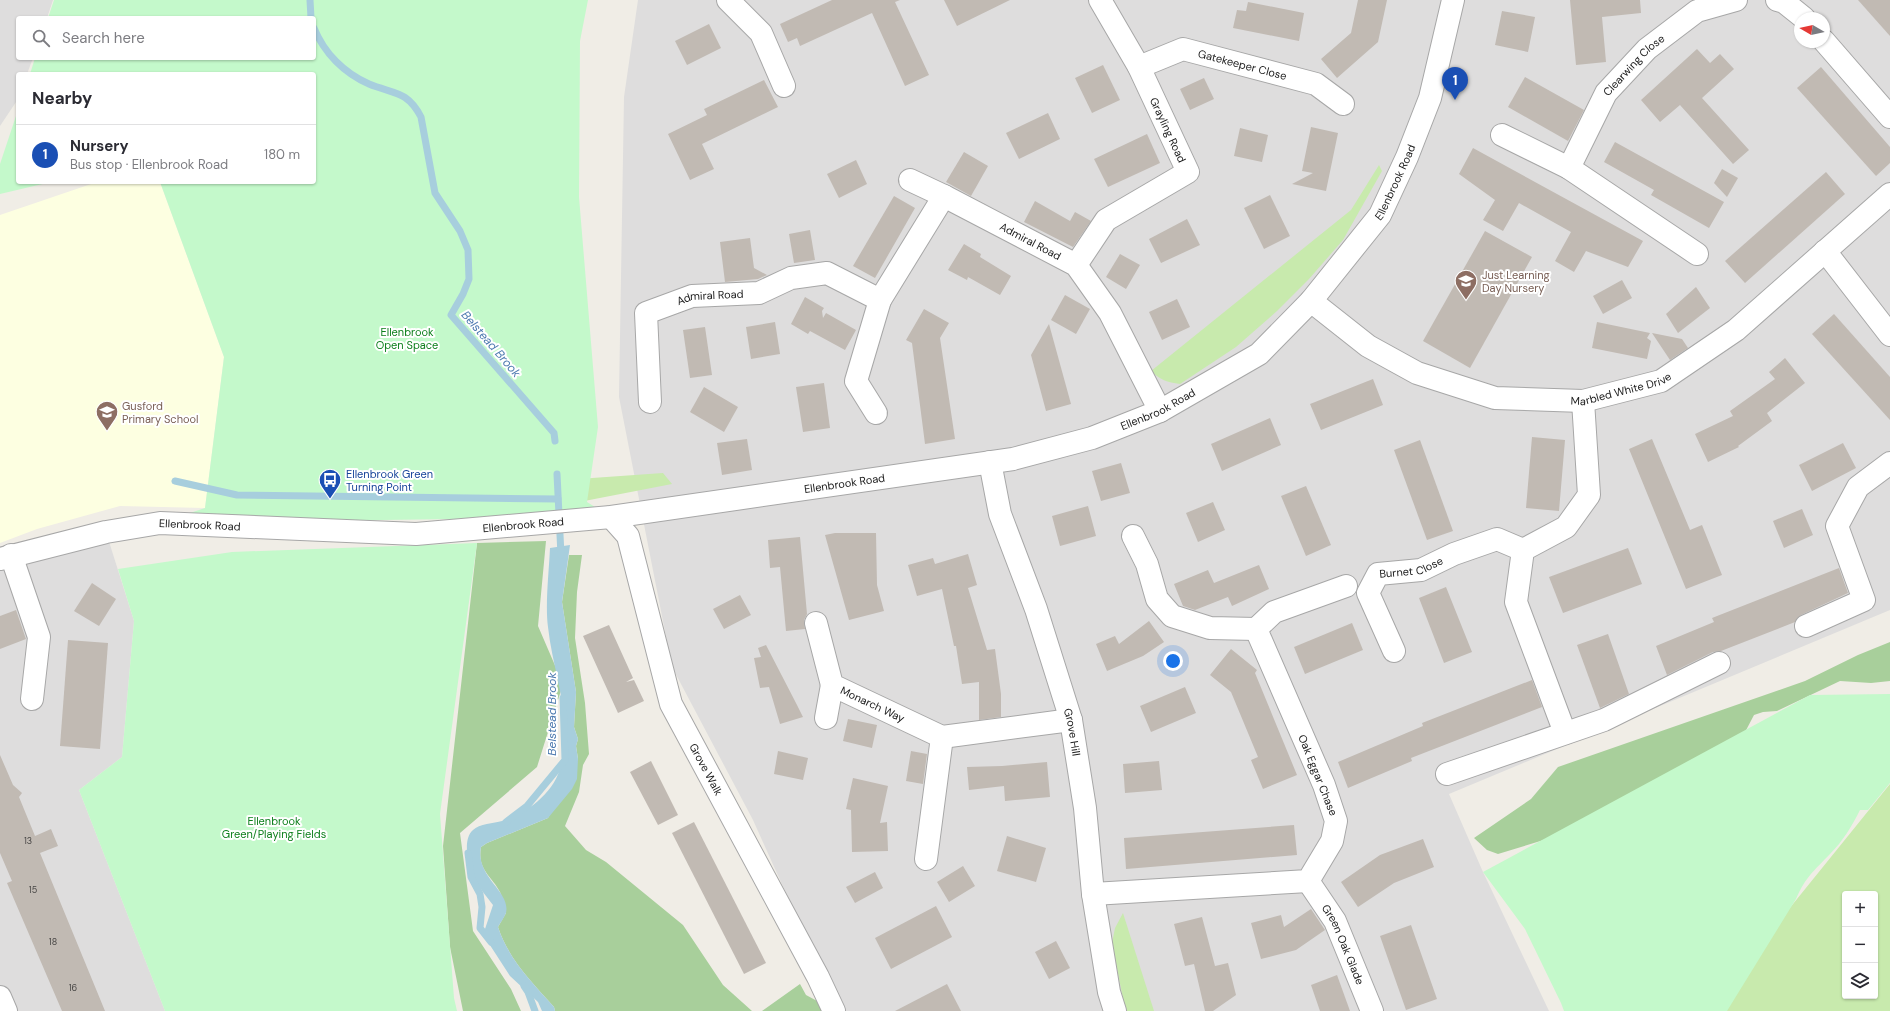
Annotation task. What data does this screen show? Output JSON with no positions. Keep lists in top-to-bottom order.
{
  "streets": {
    "street": [
      "Gatekeeper Close",
      "Clearwing Close",
      "Grayling Road",
      "Ellenbrook Road",
      "Admiral Road",
      "Marbled White Drive",
      "Burnet Close",
      "Monarch Way",
      "Grove Hill",
      "Grove Walk",
      "Oak Eggar Chase",
      "Green Oak Glade"
    ]
  },
  "crossings": [
    ["Gatekeeper Close", "Grayling Road"],
    ["Grayling Road", "Admiral Road"],
    ["Ellenbrook Road", "Admiral Road"],
    ["Ellenbrook Road", "Marbled White Drive"],
    ["Ellenbrook Road", "Grove Hill"],
    ["Ellenbrook Road", "Grove Walk"],
    ["Oak Eggar Chase", "Green Oak Glade"]
  ],
  "water": ["Belstead Brook"],
  "parks": ["Ellenbrook Open Space", "Ellenbrook Green/Playing Fields"],
  "places": {
    "school or university": ["Just Learning Day Nursery", "Gusford Primary School"],
    "bus stop": ["Ellenbrook Green Turning Point"]
  },
  "house_numbers": [
    "13",
    "15",
    "18",
    "16"
  ],
  "north": "left",
  "page": {
    "search": "Search here",
    "pins": "1",
    "heading": "Nearby",
    "list": [
      {
        "mark": "1",
        "name": "Nursery",
        "note": "Bus stop · Ellenbrook Road",
        "value": "180 m"
      }
    ],
    "map_buttons": ["+", "−"]
  }
}
